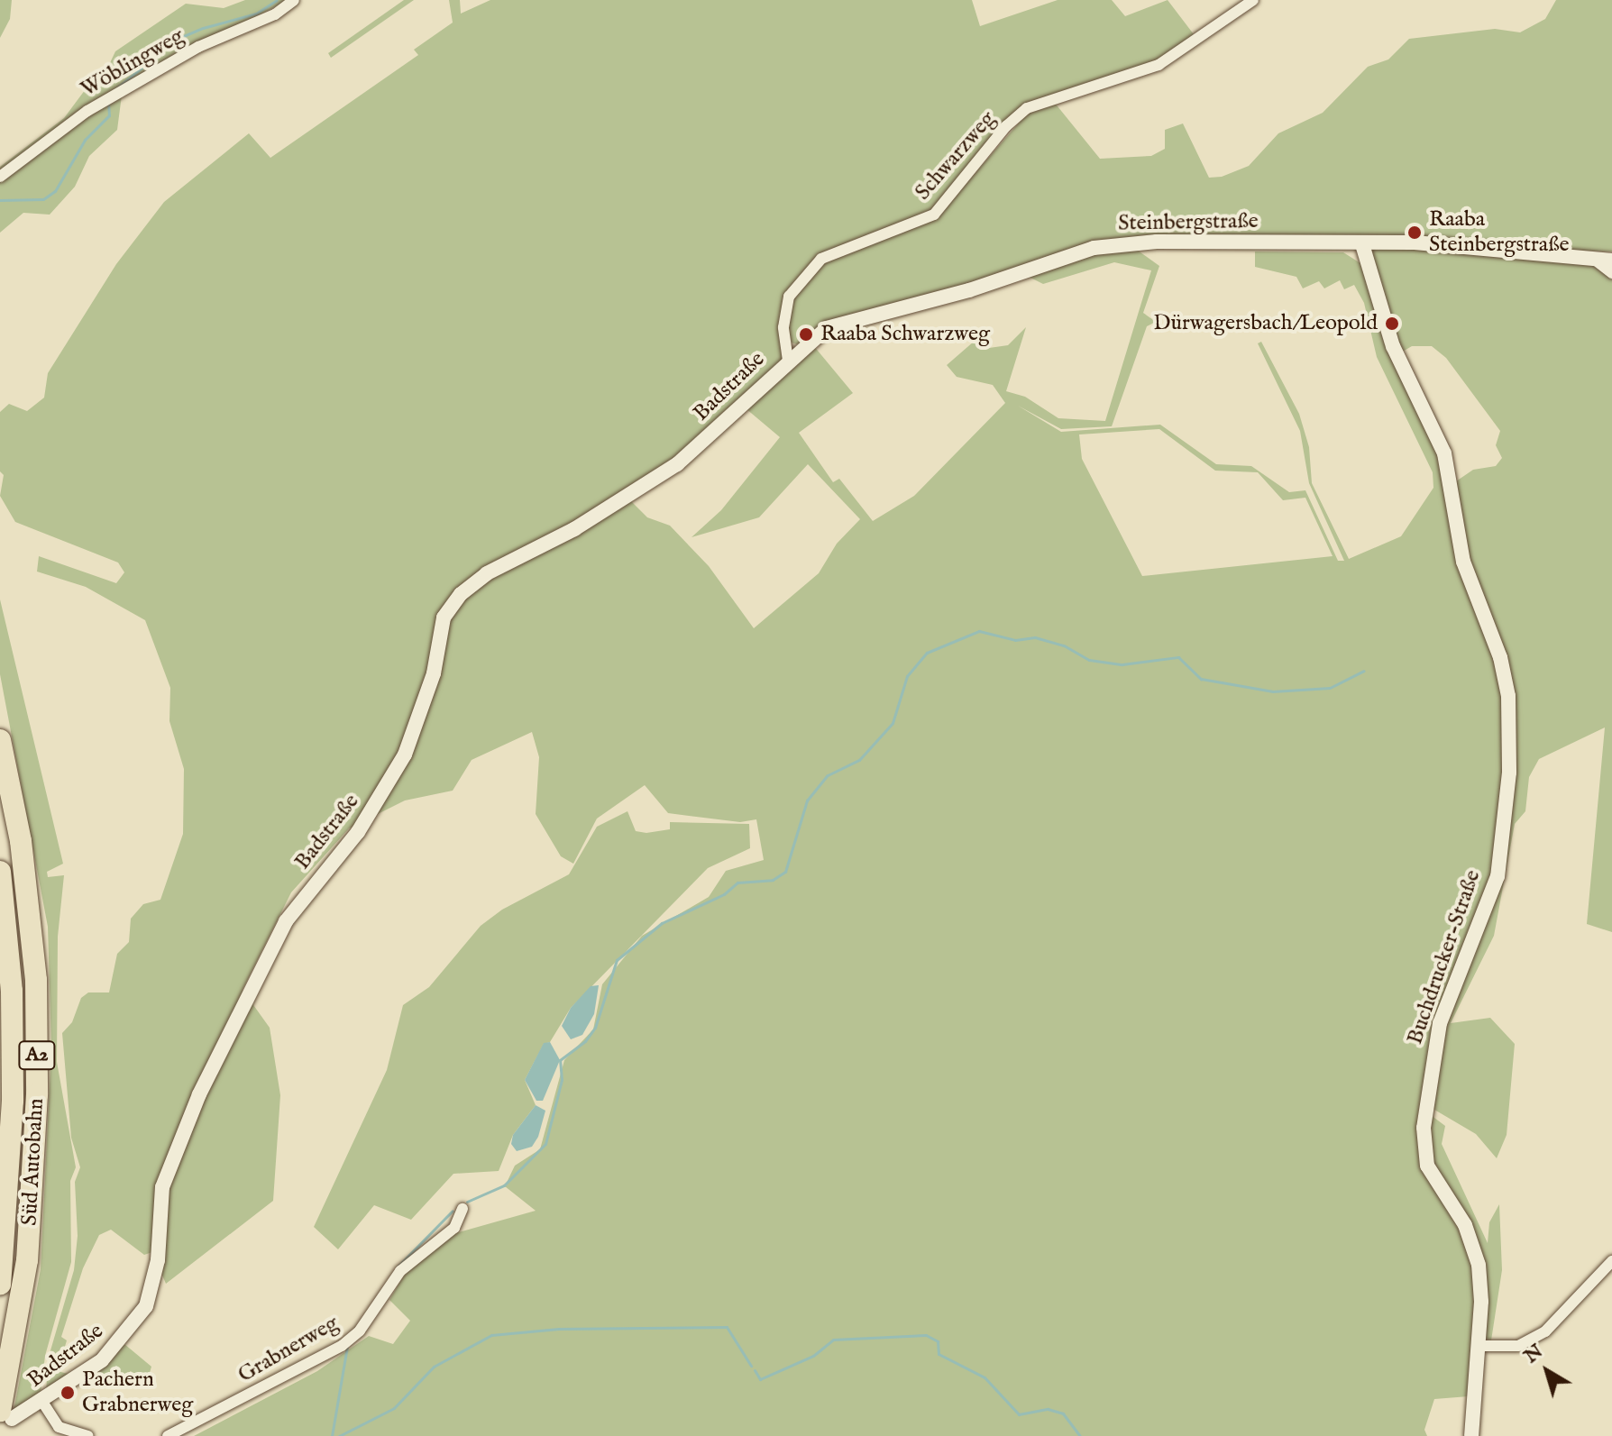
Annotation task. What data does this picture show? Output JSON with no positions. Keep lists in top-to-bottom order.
{
  "streets": {
    "highway": ["A2", "Süd Autobahn"],
    "street": [
      "Wöblingweg",
      "Schwarzweg",
      "Steinbergstraße",
      "Badstraße",
      "Buchdrucker-Straße",
      "Grabnerweg"
    ]
  },
  "crossings": [
    ["Schwarzweg", "Steinbergstraße"],
    ["Schwarzweg", "Badstraße"],
    ["Steinbergstraße", "Badstraße"],
    ["Steinbergstraße", "Buchdrucker-Straße"],
    ["Badstraße", "Süd Autobahn"]
  ],
  "places": [
    "Raaba Steinbergstraße",
    "Dürwagersbach/Leopold",
    "Raaba Schwarzweg",
    "Pachern Grabnerweg"
  ],
  "north": "top left"
}
